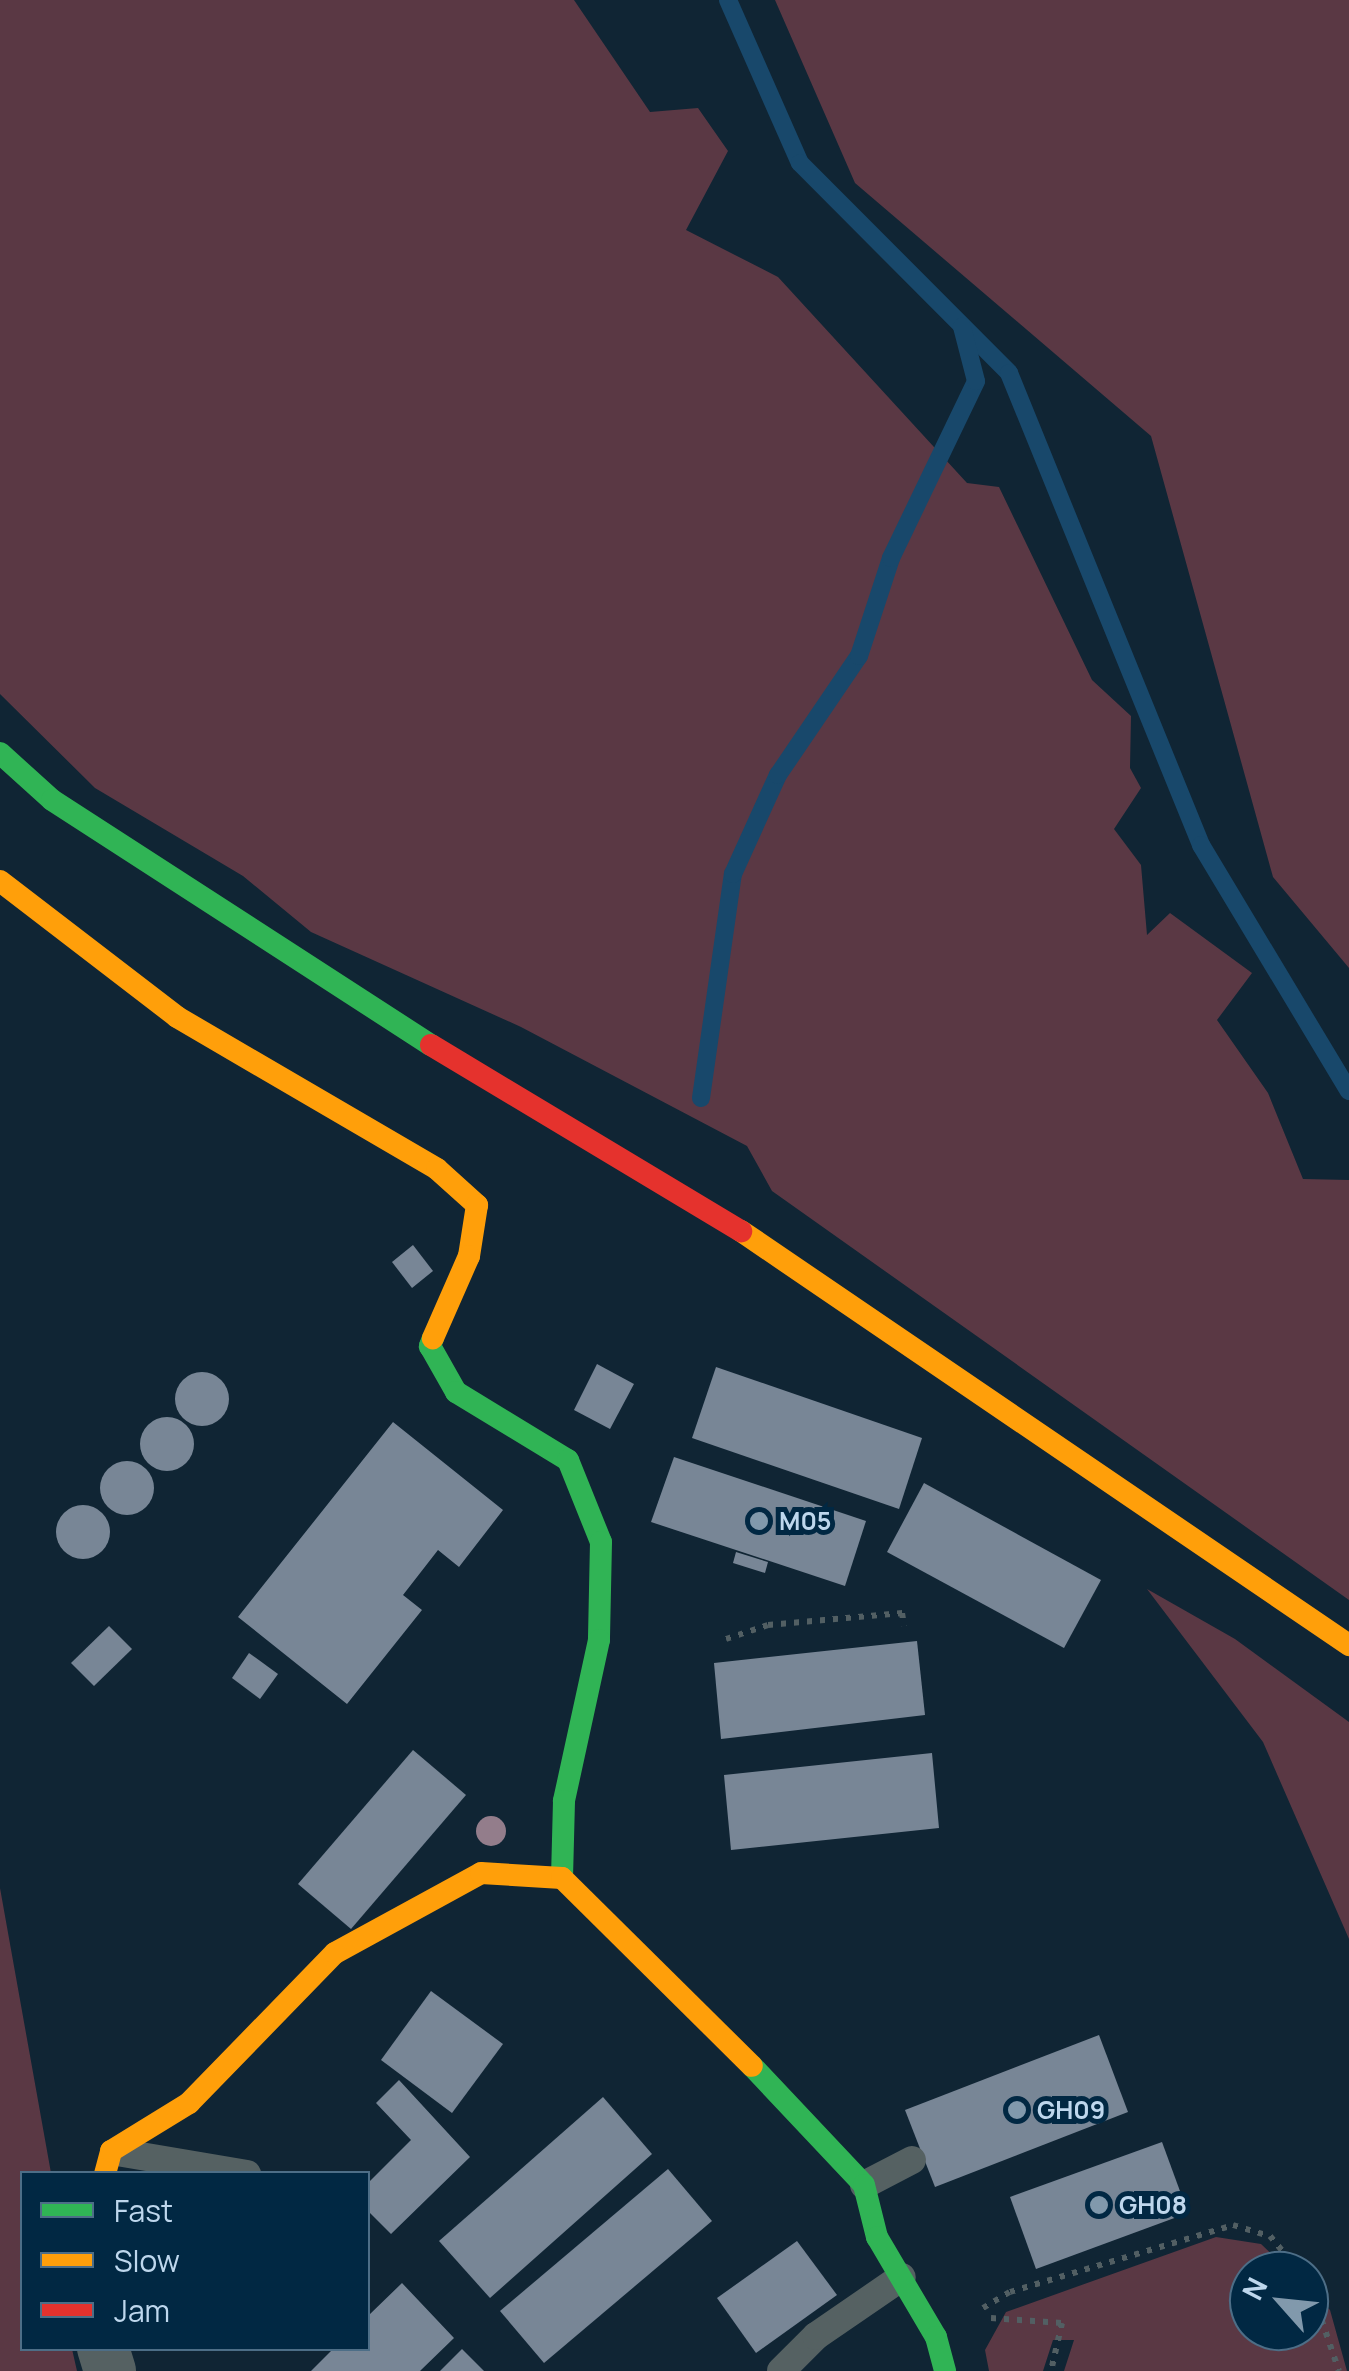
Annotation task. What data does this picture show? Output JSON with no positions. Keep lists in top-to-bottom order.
{
  "places": ["M05", "GH09", "GH08"],
  "legend": ["Fast", "Slow", "Jam"],
  "north": "top left"
}
